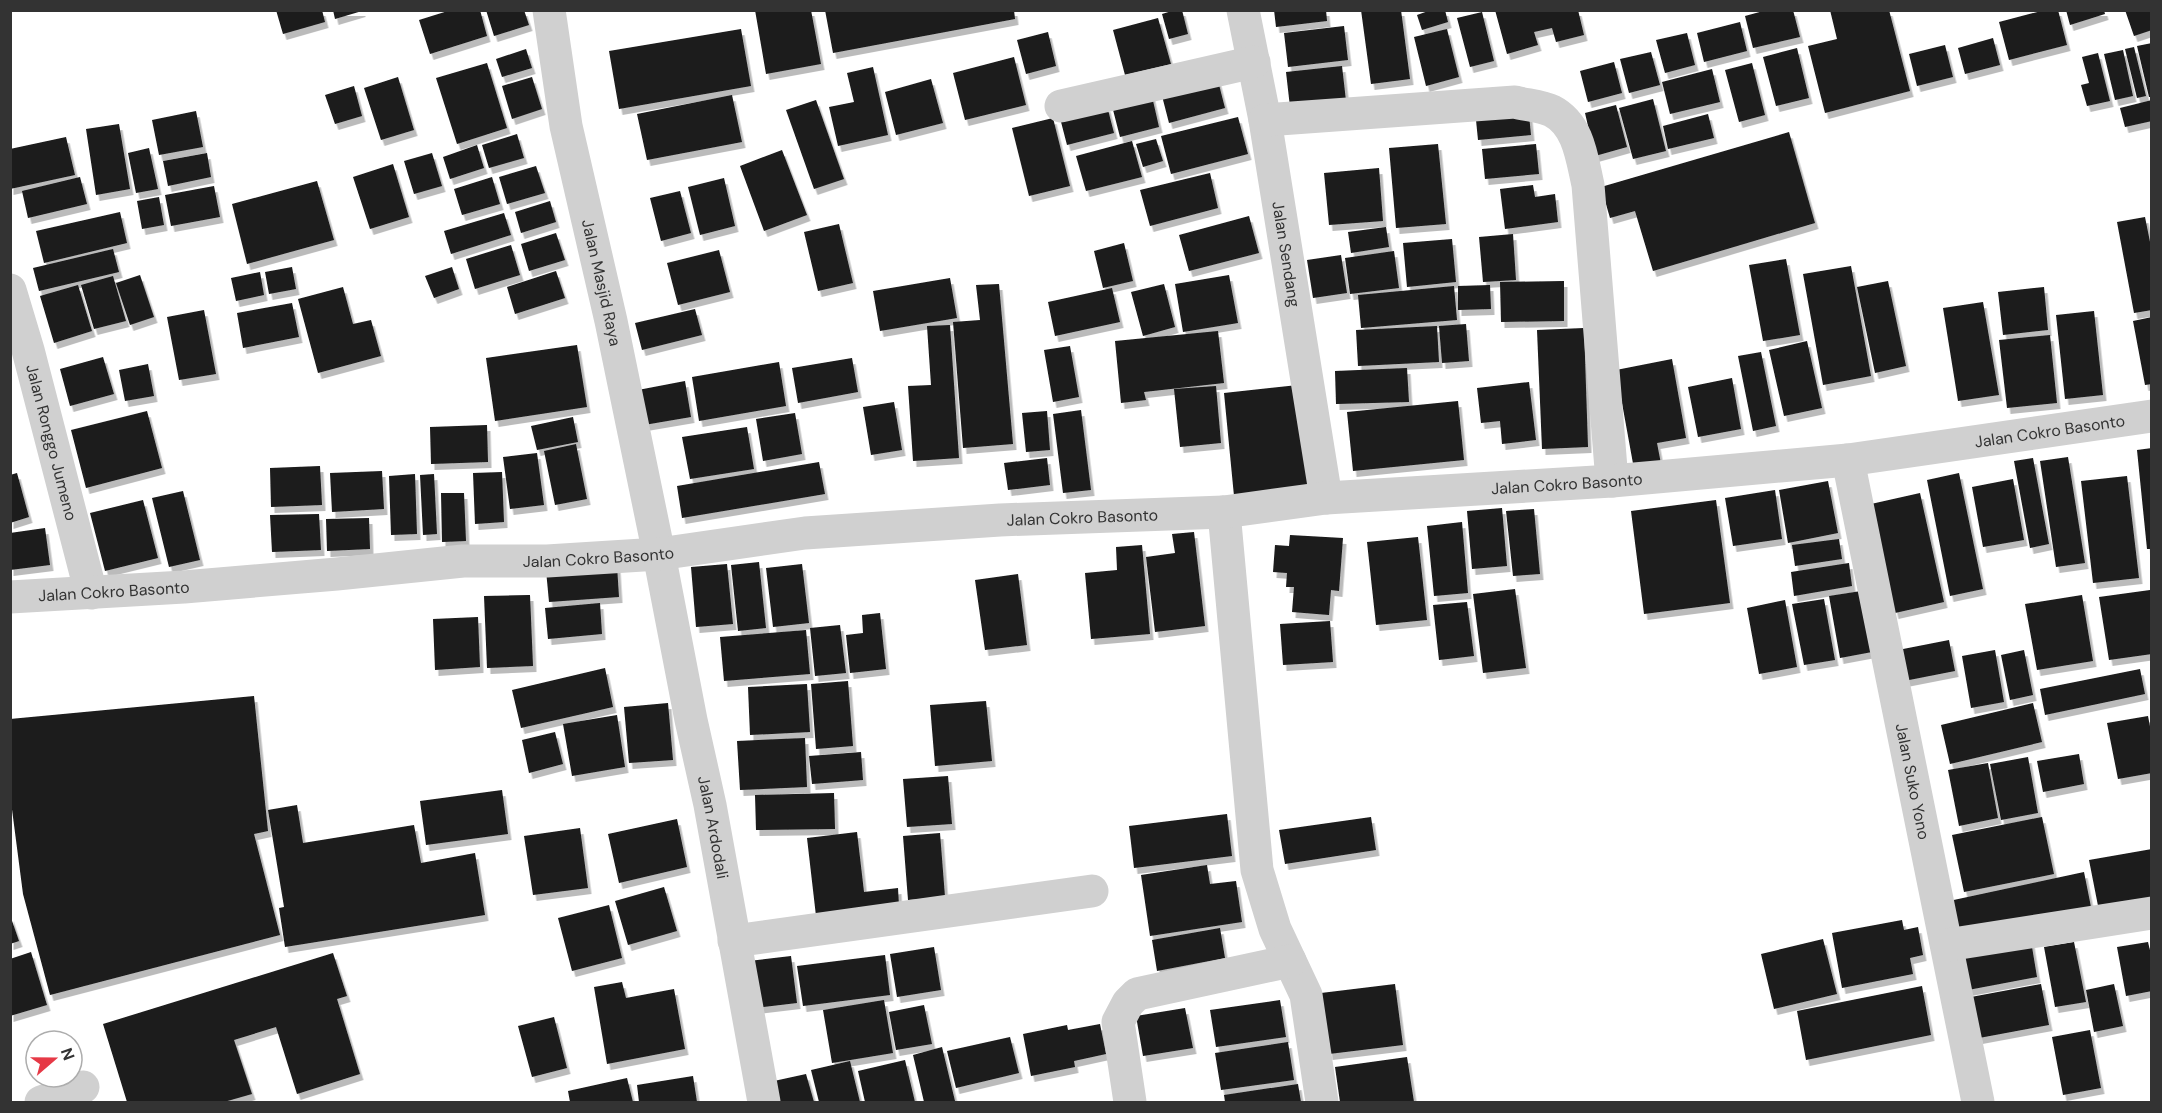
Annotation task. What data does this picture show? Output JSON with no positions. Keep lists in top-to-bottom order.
{
  "streets": {
    "street": [
      "Jalan Sendang",
      "Jalan Masjid Raya",
      "Jalan Cokro Basonto",
      "Jalan Ronggo Jumeno",
      "Jalan Suko Yono",
      "Jalan Ardodali"
    ]
  },
  "crossings": [
    ["Jalan Sendang", "Jalan Cokro Basonto"],
    ["Jalan Masjid Raya", "Jalan Cokro Basonto"],
    ["Jalan Masjid Raya", "Jalan Ardodali"],
    ["Jalan Cokro Basonto", "Jalan Ronggo Jumeno"],
    ["Jalan Cokro Basonto", "Jalan Suko Yono"],
    ["Jalan Cokro Basonto", "Jalan Ardodali"]
  ],
  "north": "right"
}
